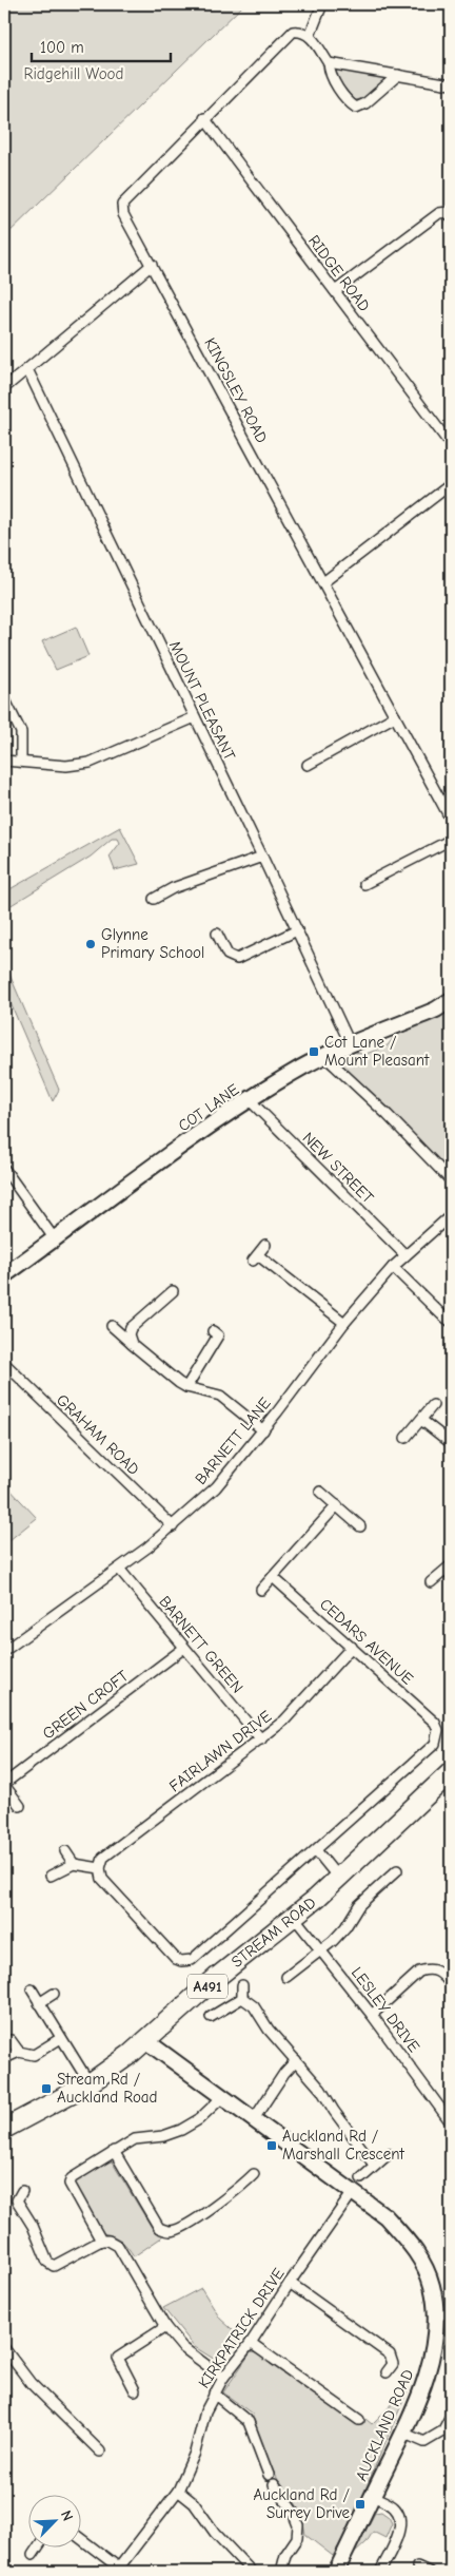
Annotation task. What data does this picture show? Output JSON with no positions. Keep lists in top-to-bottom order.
{
  "streets": {
    "highway": ["STREAM ROAD", "A491"],
    "street": [
      "RIDGE ROAD",
      "KINGSLEY ROAD",
      "MOUNT PLEASANT",
      "COT LANE",
      "NEW STREET",
      "GRAHAM ROAD",
      "BARNETT LANE",
      "CEDARS AVENUE",
      "BARNETT GREEN",
      "GREEN CROFT",
      "FAIRLAWN DRIVE",
      "LESLEY DRIVE",
      "KIRKPATRICK DRIVE",
      "AUCKLAND ROAD"
    ]
  },
  "crossings": [
    ["RIDGE ROAD", "KINGSLEY ROAD"],
    ["MOUNT PLEASANT", "COT LANE"],
    ["COT LANE", "NEW STREET"],
    ["NEW STREET", "BARNETT LANE"],
    ["GRAHAM ROAD", "BARNETT LANE"],
    ["BARNETT LANE", "BARNETT GREEN"],
    ["CEDARS AVENUE", "FAIRLAWN DRIVE"],
    ["CEDARS AVENUE", "STREAM ROAD"],
    ["BARNETT GREEN", "GREEN CROFT"],
    ["BARNETT GREEN", "FAIRLAWN DRIVE"],
    ["FAIRLAWN DRIVE", "STREAM ROAD"],
    ["STREAM ROAD", "LESLEY DRIVE"],
    ["STREAM ROAD", "AUCKLAND ROAD"],
    ["KIRKPATRICK DRIVE", "AUCKLAND ROAD"]
  ],
  "parks": ["Ridgehill Wood"],
  "places": {
    "other": ["Glynne Primary School"],
    "transit": [
      "Cot Lane / Mount Pleasant",
      "Stream Rd / Auckland Road",
      "Auckland Rd / Marshall Crescent",
      "Auckland Rd / Surrey Drive"
    ]
  },
  "scale_bar": "100 m",
  "north": "top right"
}
